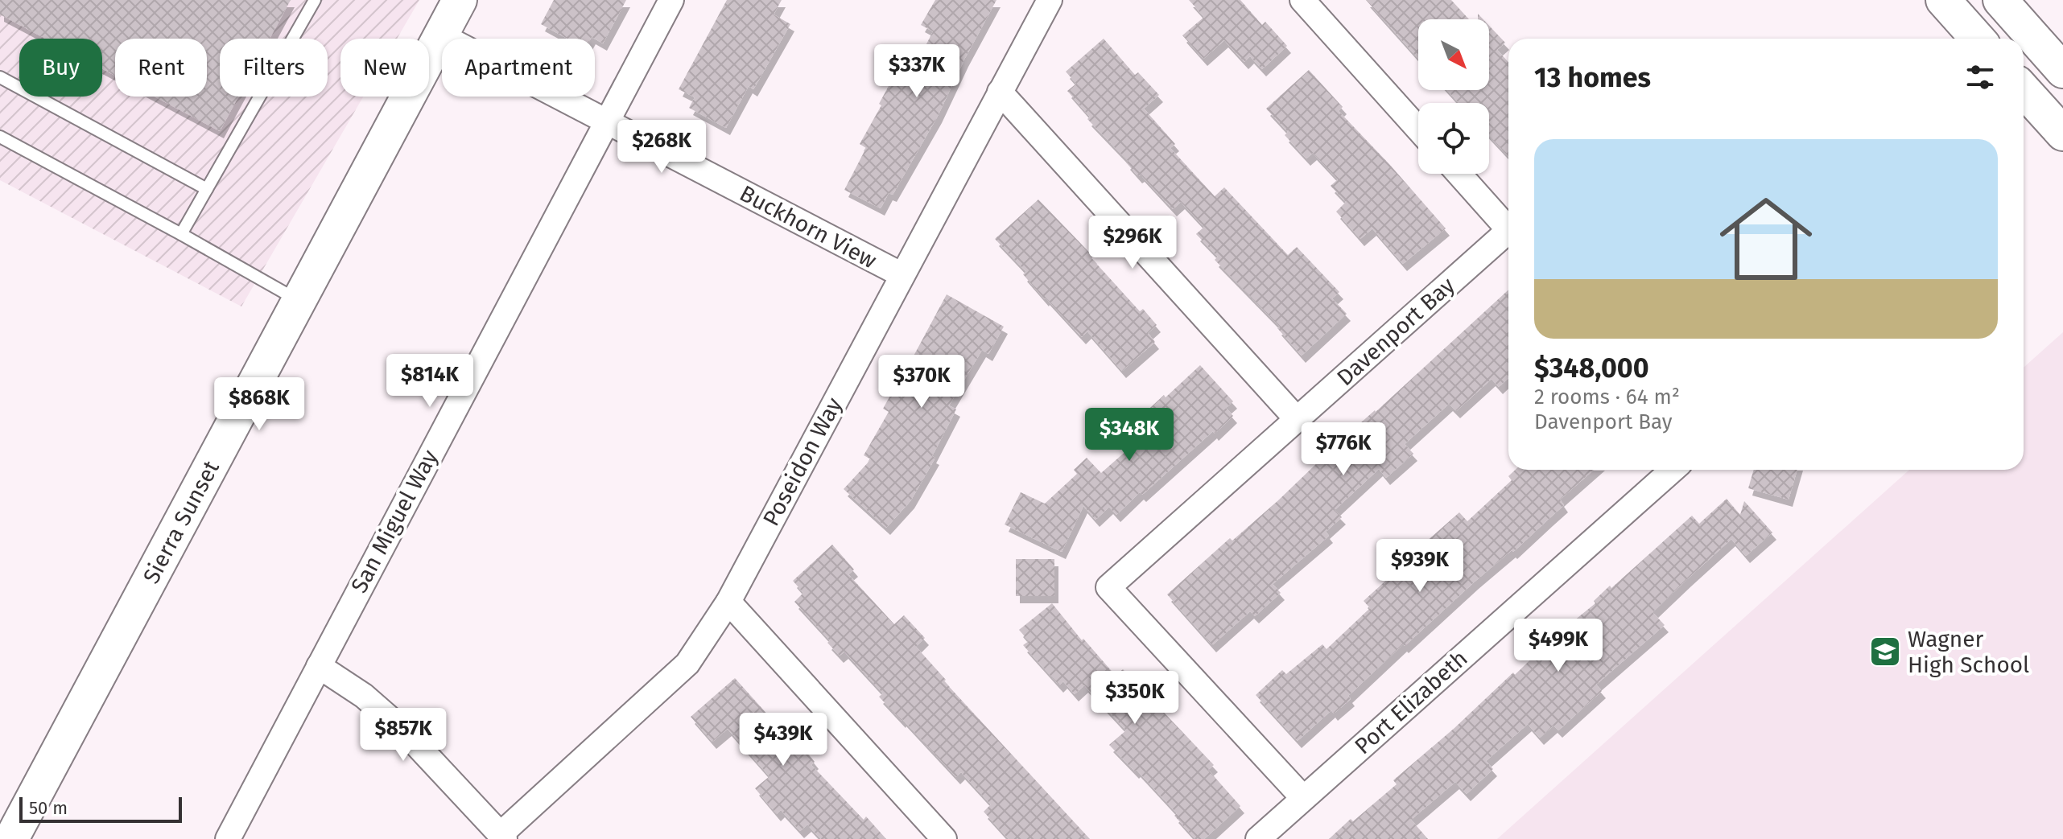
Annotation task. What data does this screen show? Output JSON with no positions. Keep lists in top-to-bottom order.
{
  "streets": {
    "street": [
      "Buckhorn View",
      "Davenport Bay",
      "Poseidon Way",
      "San Miguel Way",
      "Sierra Sunset",
      "Port Elizabeth"
    ]
  },
  "crossings": [
    ["Buckhorn View", "Poseidon Way"],
    ["Buckhorn View", "San Miguel Way"],
    ["Buckhorn View", "Sierra Sunset"],
    ["Davenport Bay", "Port Elizabeth"]
  ],
  "places": {
    "school or university": ["Wagner High School"]
  },
  "scale_bar": "50 m",
  "north": "bottom right",
  "page": {
    "chip": [
      "Buy",
      "Rent",
      "Filters",
      "New",
      "Apartment"
    ],
    "heading": "13 homes",
    "price": [
      "$337K",
      "$268K",
      "$296K",
      "$814K",
      "$370K",
      "$868K",
      "$348K",
      "$776K",
      "$939K",
      "$499K",
      "$350K",
      "$857K",
      "$439K"
    ],
    "list": [
      {
        "name": "$348,000",
        "note": "2 rooms · 64 m² · Davenport Bay"
      }
    ],
    "scale": "50 m"
  }
}
